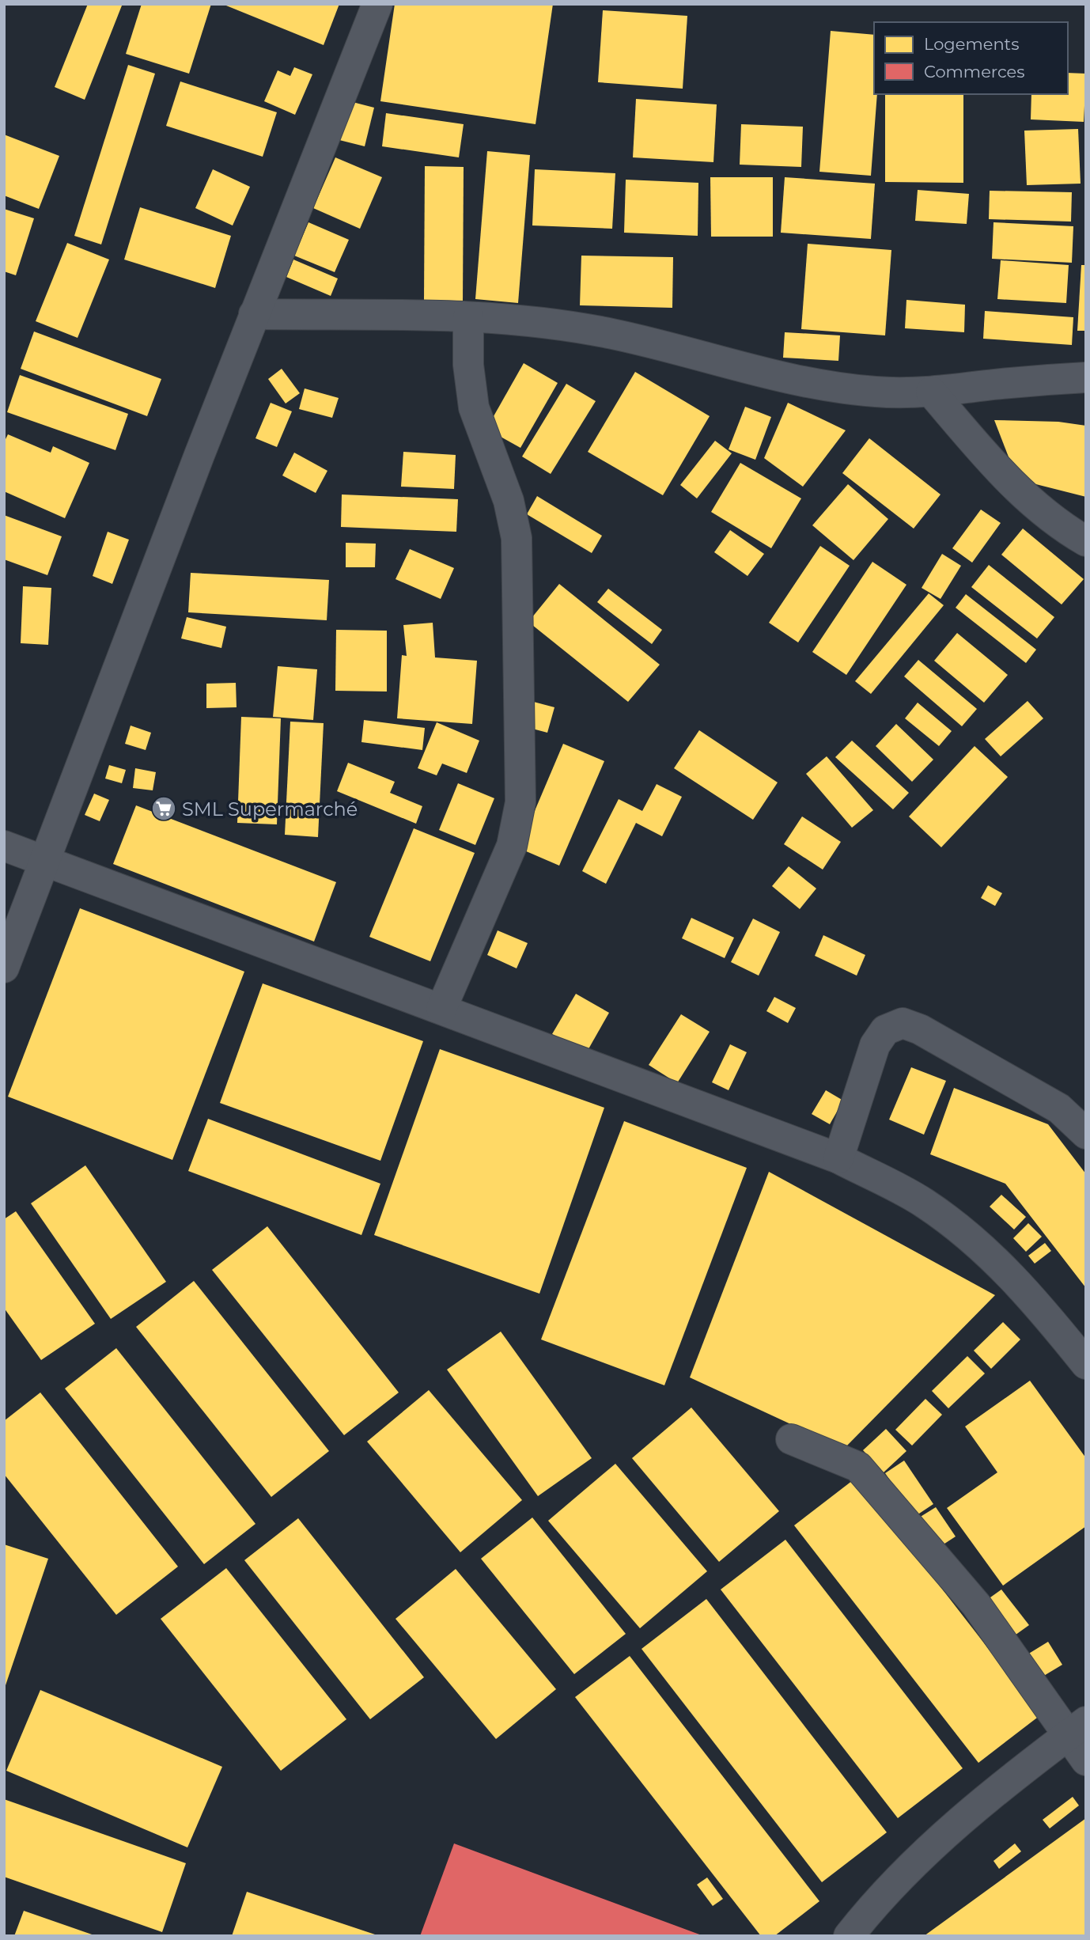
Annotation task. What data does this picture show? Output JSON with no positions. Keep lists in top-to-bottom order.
{
  "places": {
    "supermarket": ["SML Supermarché"]
  },
  "legend": ["Logements", "Commerces"]
}
